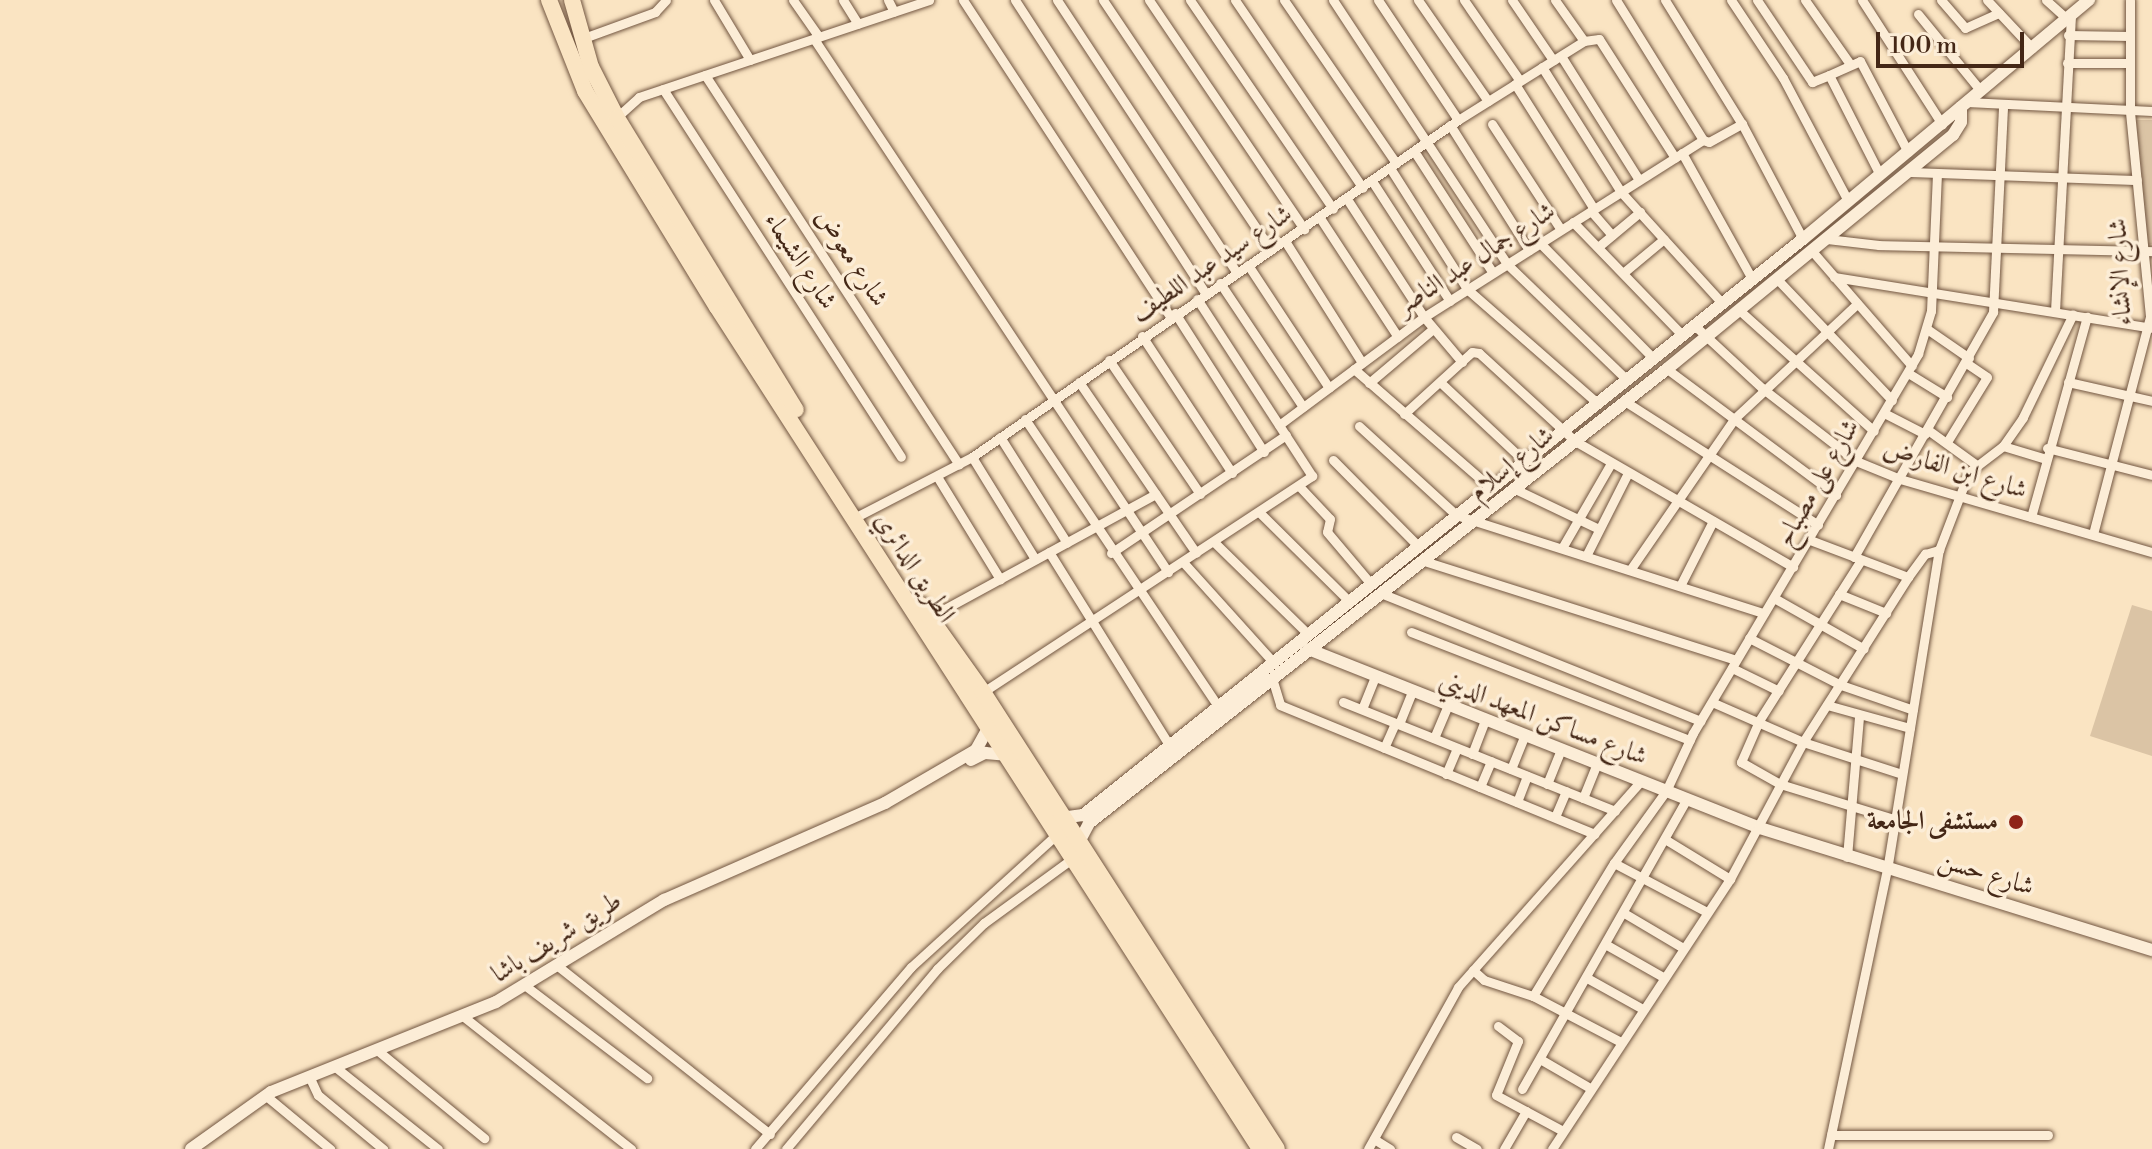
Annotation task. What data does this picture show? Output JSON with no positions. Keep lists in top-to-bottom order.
{
  "streets": {
    "highway": ["الطريق الدائري"],
    "street": [
      "شارع معوض",
      "شارع جمال عبد الناصر",
      "شارع الشيماء",
      "شارع سيد عبد اللطيف",
      "شارع الإنشاء",
      "شارع إسلام",
      "شارع ابن الفارض",
      "شارع على مصباح",
      "شارع مساكن المعهد الديني",
      "شارع حسن",
      "طريق شريف باشا"
    ]
  },
  "crossings": [
    ["شارع معوض", "شارع سيد عبد اللطيف"],
    ["شارع سيد عبد اللطيف", "الطريق الدائري"],
    ["شارع الإنشاء", "شارع ابن الفارض"],
    ["شارع إسلام", "شارع ابن الفارض"],
    ["شارع إسلام", "الطريق الدائري"],
    ["شارع إسلام", "شارع مساكن المعهد الديني"],
    ["شارع ابن الفارض", "شارع على مصباح"],
    ["شارع على مصباح", "شارع مساكن المعهد الديني"],
    ["الطريق الدائري", "طريق شريف باشا"],
    ["شارع مساكن المعهد الديني", "شارع حسن"]
  ],
  "places": ["مستشفى الجامعة"],
  "scale_bar": "100 m"
}
